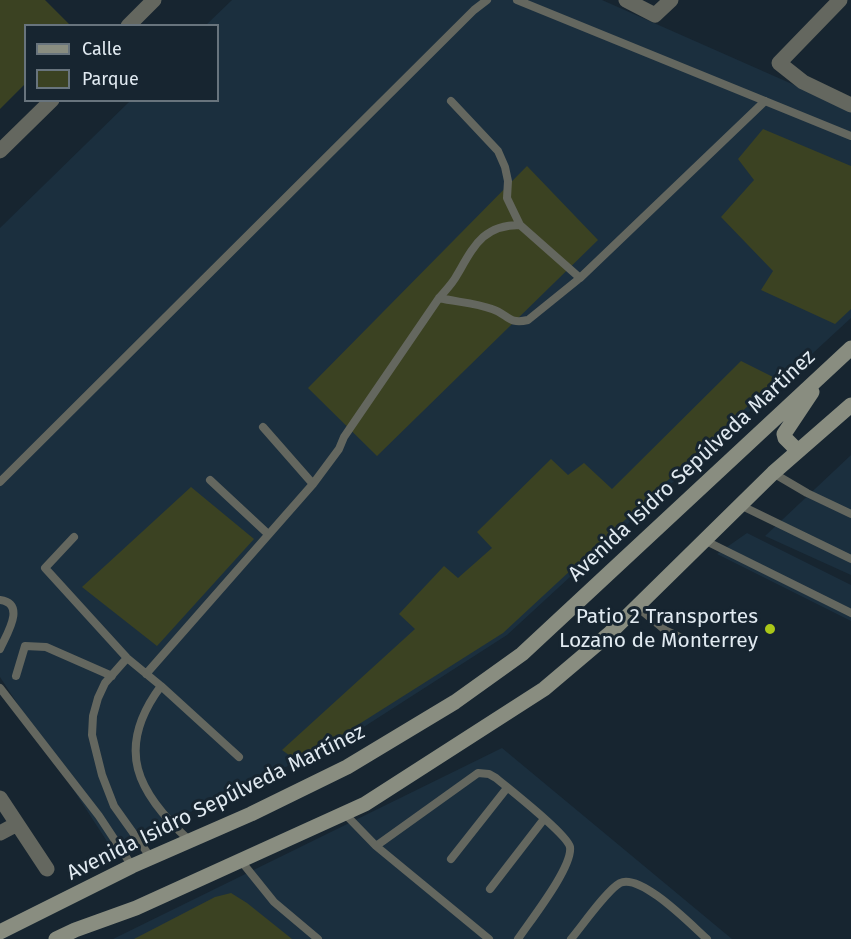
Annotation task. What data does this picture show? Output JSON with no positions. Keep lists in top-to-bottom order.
{
  "streets": {
    "main road": ["Avenida Isidro Sepúlveda Martínez"]
  },
  "places": ["Patio 2 Transportes Lozano de Monterrey"],
  "legend": ["Calle", "Parque"]
}
